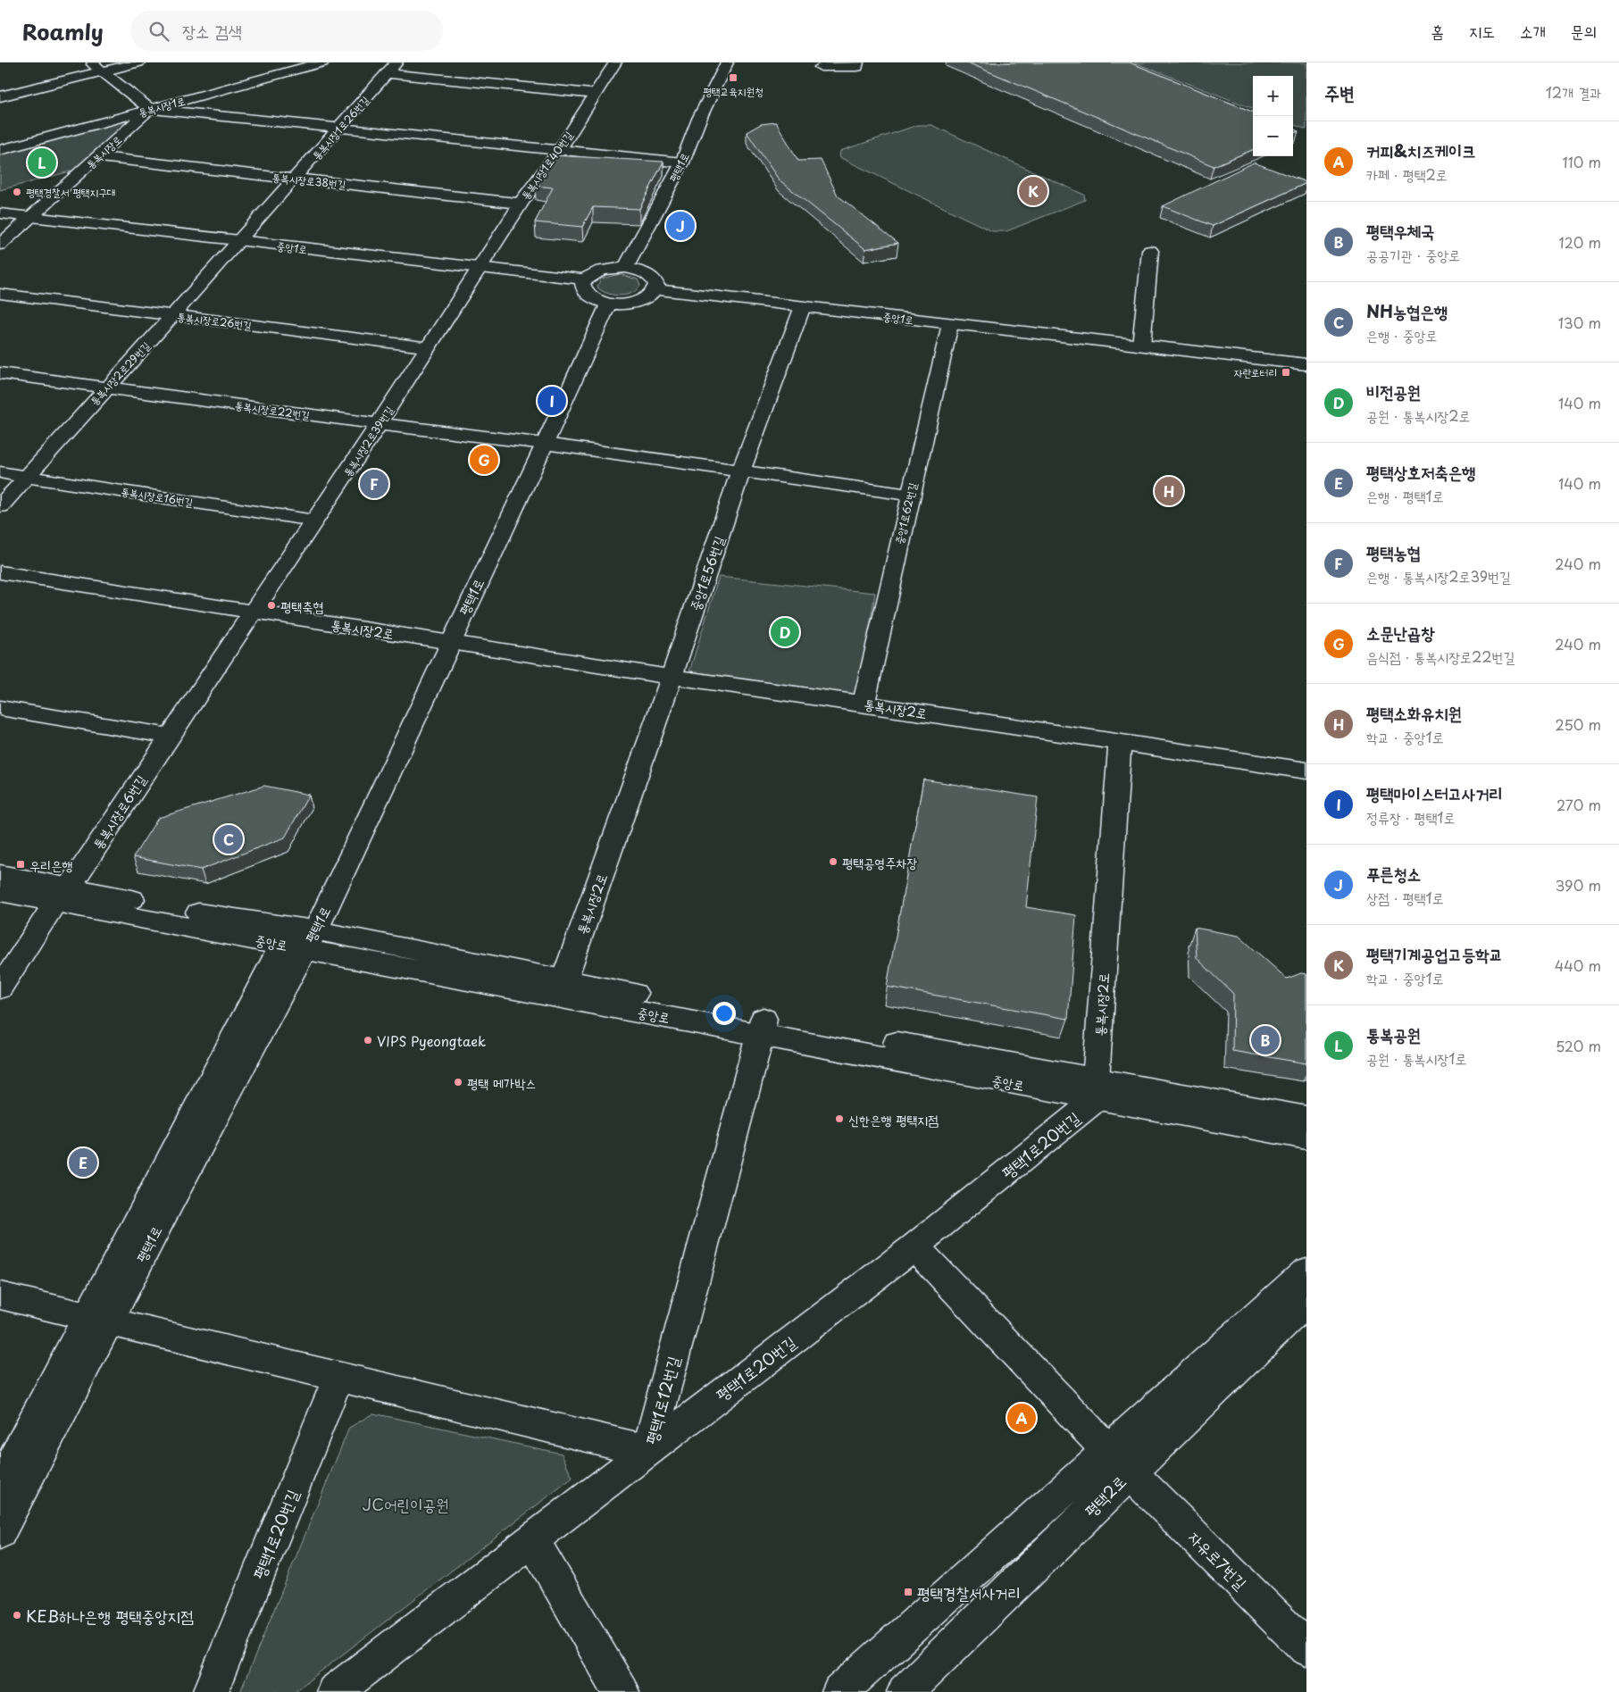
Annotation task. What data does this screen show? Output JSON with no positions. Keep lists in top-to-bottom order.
{
  "streets": {
    "street": [
      "통복시장1로",
      "통복시장1로26번길",
      "통복시장로",
      "통복시장1로40번길",
      "평택1로",
      "통복시장로38번길",
      "중앙1로",
      "통복시장로26번길",
      "통복시장2로29번길",
      "통복시장로22번길",
      "통복시장2로39번길",
      "통복시장로16번길",
      "중앙1로62번길",
      "중앙1로56번길",
      "통복시장2로",
      "통복시장로6번길",
      "중앙로",
      "평택1로20번길",
      "평택1로12번길",
      "평택2로",
      "자유로7번길"
    ]
  },
  "crossings": [
    ["통복시장1로", "통복시장로"],
    ["통복시장1로26번길", "통복시장1로40번길"],
    ["통복시장1로26번길", "통복시장로38번길"],
    ["통복시장1로26번길", "중앙1로"],
    ["통복시장1로26번길", "통복시장2로29번길"],
    ["통복시장로", "통복시장로38번길"],
    ["통복시장로", "중앙1로"],
    ["통복시장1로40번길", "통복시장로38번길"],
    ["통복시장1로40번길", "중앙1로"],
    ["통복시장1로40번길", "통복시장2로39번길"],
    ["평택1로", "통복시장로22번길"],
    ["평택1로", "통복시장2로"],
    ["평택1로", "중앙로"],
    ["중앙1로", "통복시장2로29번길"],
    ["중앙1로", "통복시장2로39번길"],
    ["중앙1로", "중앙1로62번길"],
    ["중앙1로", "중앙1로56번길"],
    ["통복시장로26번길", "통복시장2로29번길"],
    ["통복시장로26번길", "통복시장2로39번길"],
    ["통복시장2로29번길", "통복시장로22번길"],
    ["통복시장2로29번길", "통복시장로16번길"],
    ["통복시장로22번길", "통복시장2로39번길"],
    ["통복시장2로39번길", "통복시장로16번길"],
    ["통복시장2로39번길", "통복시장2로"],
    ["통복시장2로39번길", "통복시장로6번길"],
    ["중앙1로62번길", "통복시장2로"],
    ["중앙1로56번길", "통복시장2로"],
    ["통복시장2로", "통복시장로6번길"],
    ["통복시장2로", "중앙로"],
    ["통복시장2로", "평택1로20번길"],
    ["통복시장로6번길", "중앙로"],
    ["중앙로", "평택1로20번길"],
    ["중앙로", "평택1로12번길"],
    ["평택1로20번길", "평택1로12번길"],
    ["평택1로20번길", "자유로7번길"],
    ["평택2로", "자유로7번길"]
  ],
  "parks": ["JC어린이공원"],
  "places": {
    "transit": [
      "평택교육지원청",
      "자란로터리",
      "우리은행",
      "평택경찰서사거리"
    ],
    "other": [
      "평택경찰서 평택지구대",
      "평택축협",
      "평택공영주차장",
      "VIPS Pyeongtaek",
      "평택 메가박스",
      "신한은행 평택지점",
      "KEB하나은행 평택중앙지점"
    ]
  },
  "page": {
    "header": "Roamly",
    "search": "장소 검색",
    "nav": [
      "홈",
      "지도",
      "소개",
      "문의"
    ],
    "heading": ["주변", "12개 결과"],
    "map_buttons": ["+", "−"],
    "list": [
      {
        "mark": "A",
        "name": "커피&치즈케이크",
        "note": "카페 · 평택2로",
        "value": "110 m"
      },
      {
        "mark": "B",
        "name": "평택우체국",
        "note": "공공기관 · 중앙로",
        "value": "120 m"
      },
      {
        "mark": "C",
        "name": "NH농협은행",
        "note": "은행 · 중앙로",
        "value": "130 m"
      },
      {
        "mark": "D",
        "name": "비전공원",
        "note": "공원 · 통복시장2로",
        "value": "140 m"
      },
      {
        "mark": "E",
        "name": "평택상호저축은행",
        "note": "은행 · 평택1로",
        "value": "140 m"
      },
      {
        "mark": "F",
        "name": "평택농협",
        "note": "은행 · 통복시장2로39번길",
        "value": "240 m"
      },
      {
        "mark": "G",
        "name": "소문난곱창",
        "note": "음식점 · 통복시장로22번길",
        "value": "240 m"
      },
      {
        "mark": "H",
        "name": "평택소화유치원",
        "note": "학교 · 중앙1로",
        "value": "250 m"
      },
      {
        "mark": "I",
        "name": "평택마이스터고사거리",
        "note": "정류장 · 평택1로",
        "value": "270 m"
      },
      {
        "mark": "J",
        "name": "푸른청소",
        "note": "상점 · 평택1로",
        "value": "390 m"
      },
      {
        "mark": "K",
        "name": "평택기계공업고등학교",
        "note": "학교 · 중앙1로",
        "value": "440 m"
      },
      {
        "mark": "L",
        "name": "통복공원",
        "note": "공원 · 통복시장1로",
        "value": "520 m"
      }
    ],
    "pins": [
      "L",
      "K",
      "J",
      "I",
      "G",
      "F",
      "H",
      "D",
      "C",
      "B",
      "E",
      "A"
    ]
  }
}
